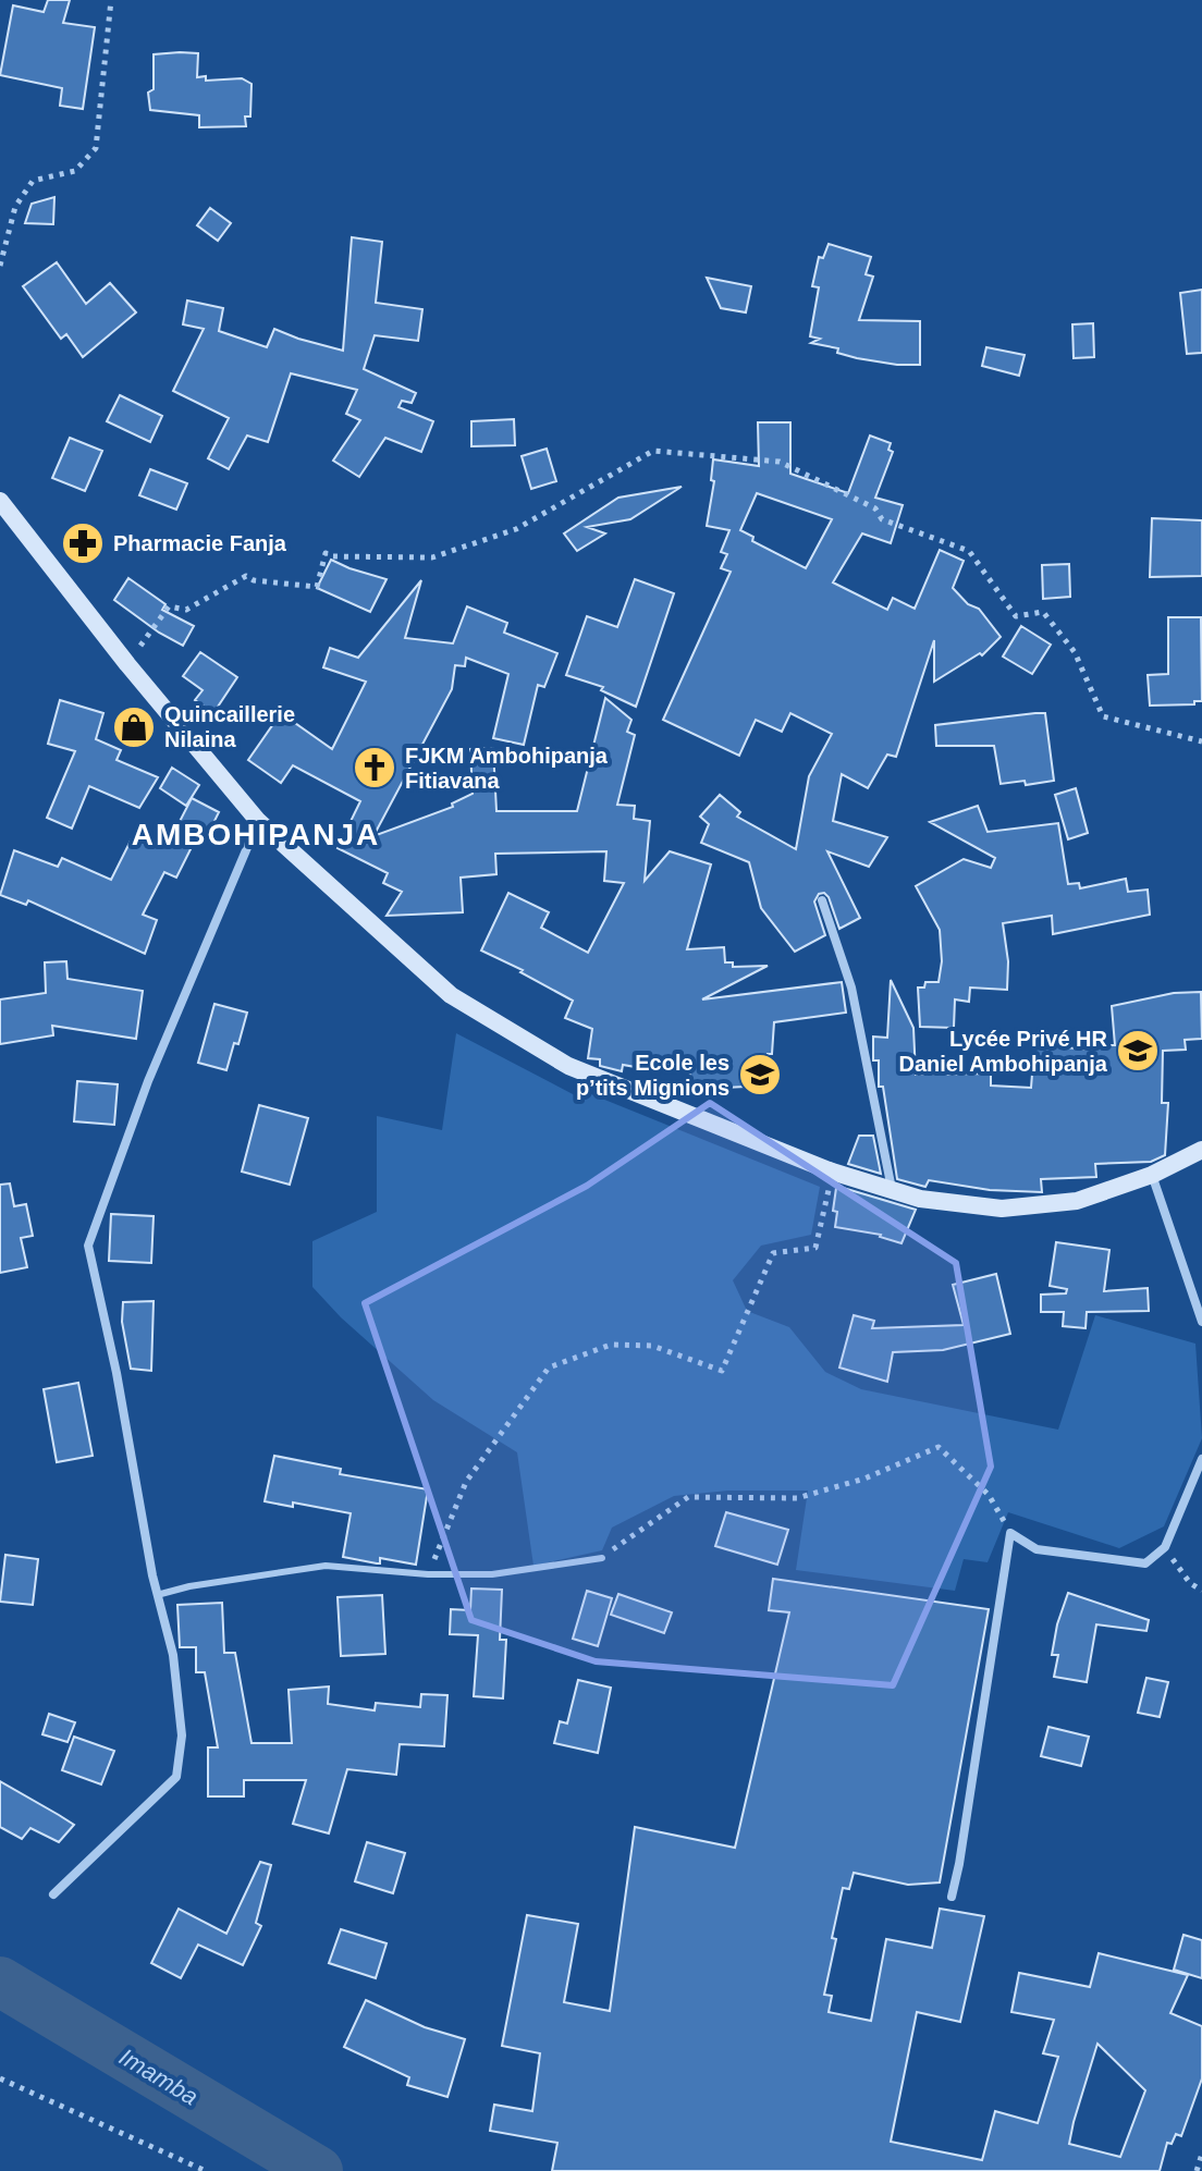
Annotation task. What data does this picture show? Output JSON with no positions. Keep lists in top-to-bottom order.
{
  "districts": ["AMBOHIPANJA"],
  "water": ["Imamba"],
  "places": {
    "pharmacy": ["Pharmacie Fanja"],
    "shop": ["Quincaillerie Nilaina"],
    "church": ["FJKM Ambohipanja Fitiavana"],
    "school or university": ["Lycée Privé HR Daniel Ambohipanja", "Ecole les p’tits Mignions"]
  }
}
